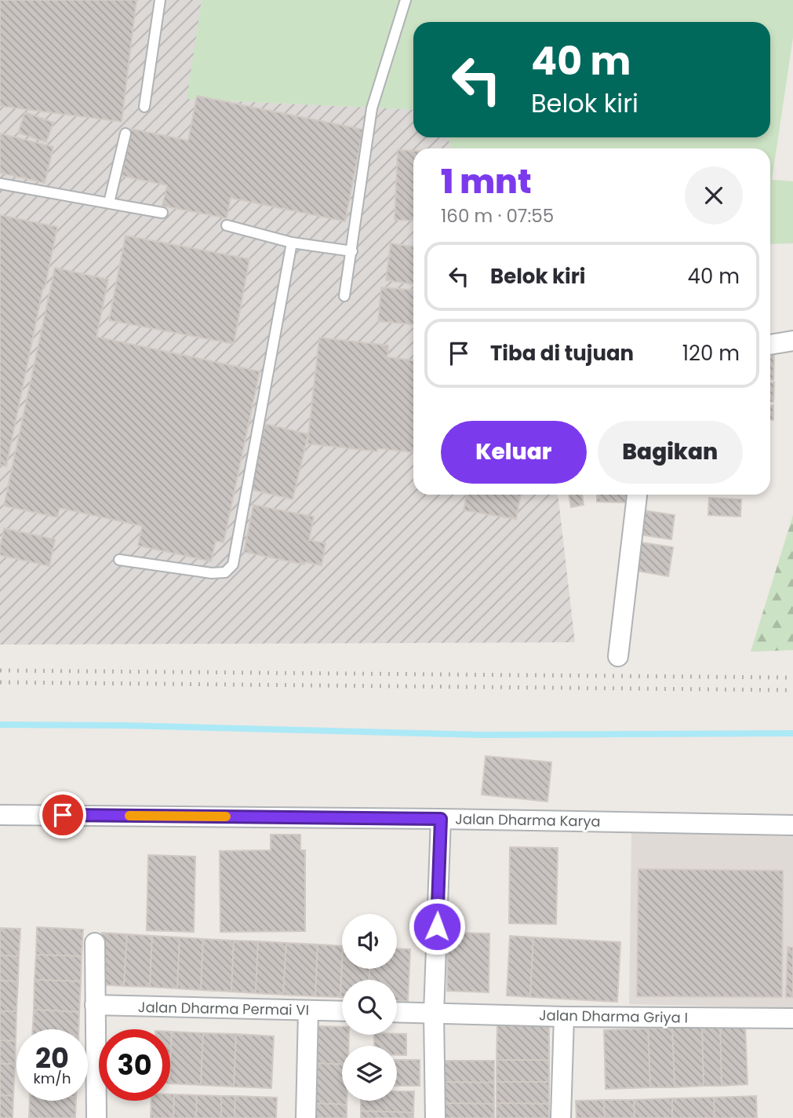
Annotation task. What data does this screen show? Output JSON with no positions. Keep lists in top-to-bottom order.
{
  "streets": {
    "street": ["Jalan Dharma Karya", "Jalan Dharma Permai VI", "Jalan Dharma Griya I"]
  },
  "page": {
    "turn": ["40 m", "Belok kiri"],
    "heading": ["1 mnt", "160 m · 07:55"],
    "list": [
      {
        "name": "Belok kiri",
        "value": "40 m"
      },
      {
        "name": "Tiba di tujuan",
        "value": "120 m"
      }
    ],
    "buttons": ["Keluar", "Bagikan"],
    "speed": "20 km/h",
    "limit": "30"
  }
}
